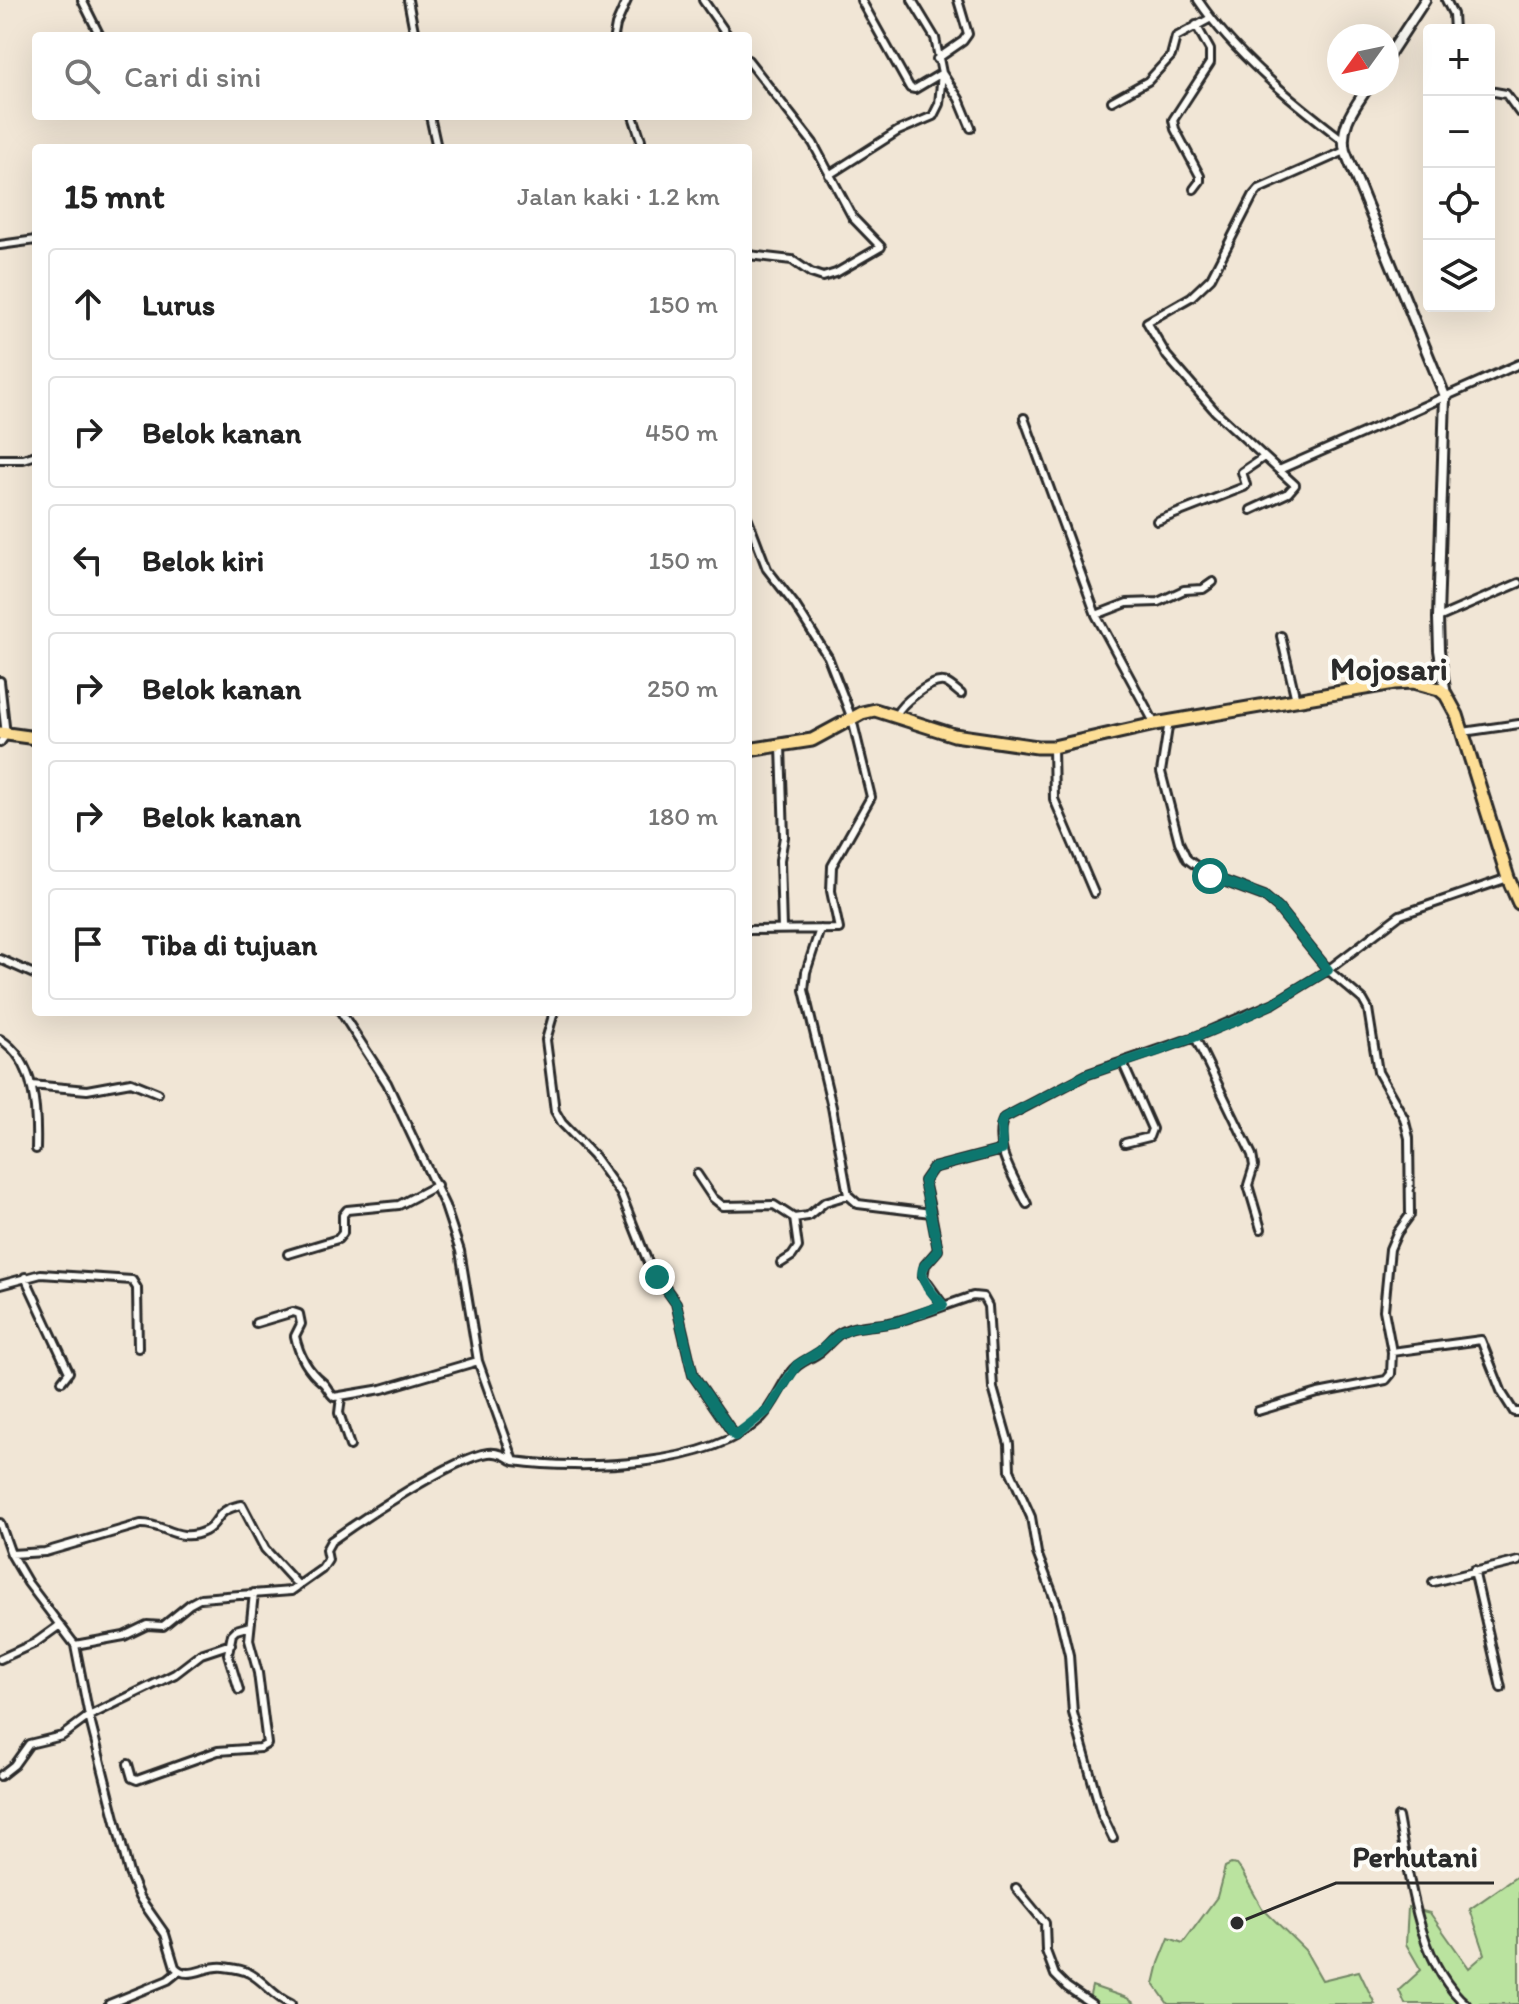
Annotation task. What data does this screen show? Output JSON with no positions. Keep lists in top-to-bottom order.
{
  "districts": ["Mojosari"],
  "places": ["Perhutani"],
  "north": "bottom left",
  "page": {
    "map_buttons": ["+", "−"],
    "search": "Cari di sini",
    "heading": ["15 mnt", "Jalan kaki · 1.2 km"],
    "list": [
      ["Lurus", "150 m"],
      ["Belok kanan", "450 m"],
      ["Belok kiri", "150 m"],
      ["Belok kanan", "250 m"],
      ["Belok kanan", "180 m"],
      "Tiba di tujuan"
    ]
  }
}
